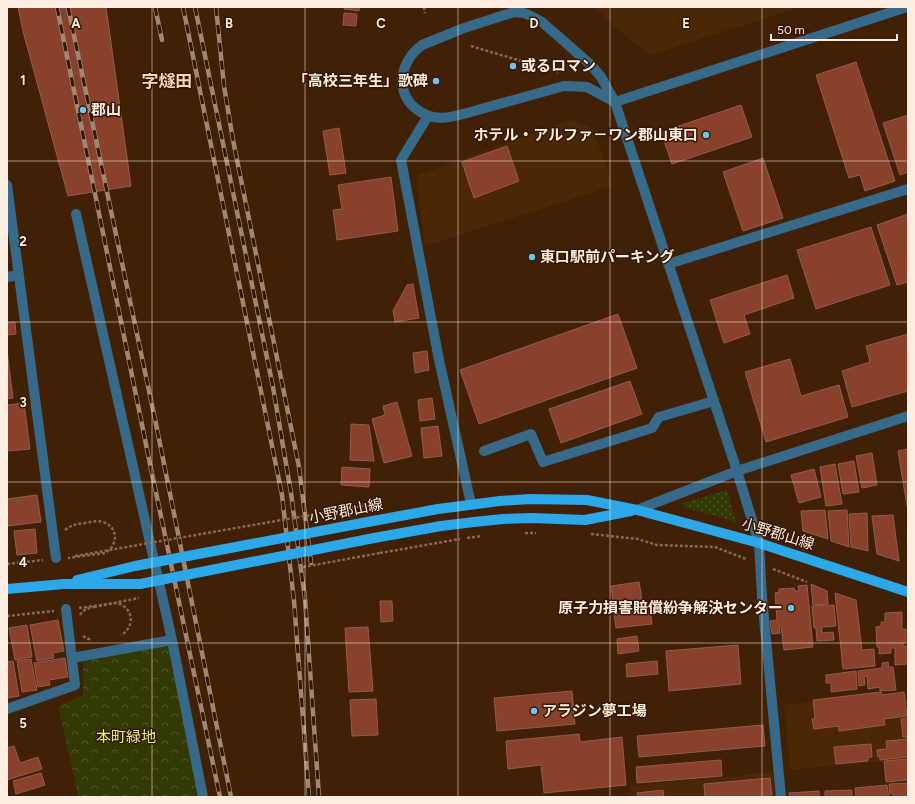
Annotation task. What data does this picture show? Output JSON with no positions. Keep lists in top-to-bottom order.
{
  "streets": {
    "main road": ["小野郡山線"]
  },
  "districts": ["字燧田"],
  "parks": ["本町緑地"],
  "places": [
    "或るロマン",
    "「高校三年生」歌碑",
    "郡山",
    "ホテル・アルファ－ワン郡山東口",
    "東口駅前パーキング",
    "原子力損害賠償紛争解決センター",
    "アラジン夢工場"
  ],
  "scale_bar": "50 m",
  "grid": {
    "columns": [
      "A",
      "B",
      "C",
      "D",
      "E"
    ],
    "rows": [
      "1",
      "2",
      "3",
      "4",
      "5"
    ]
  }
}
